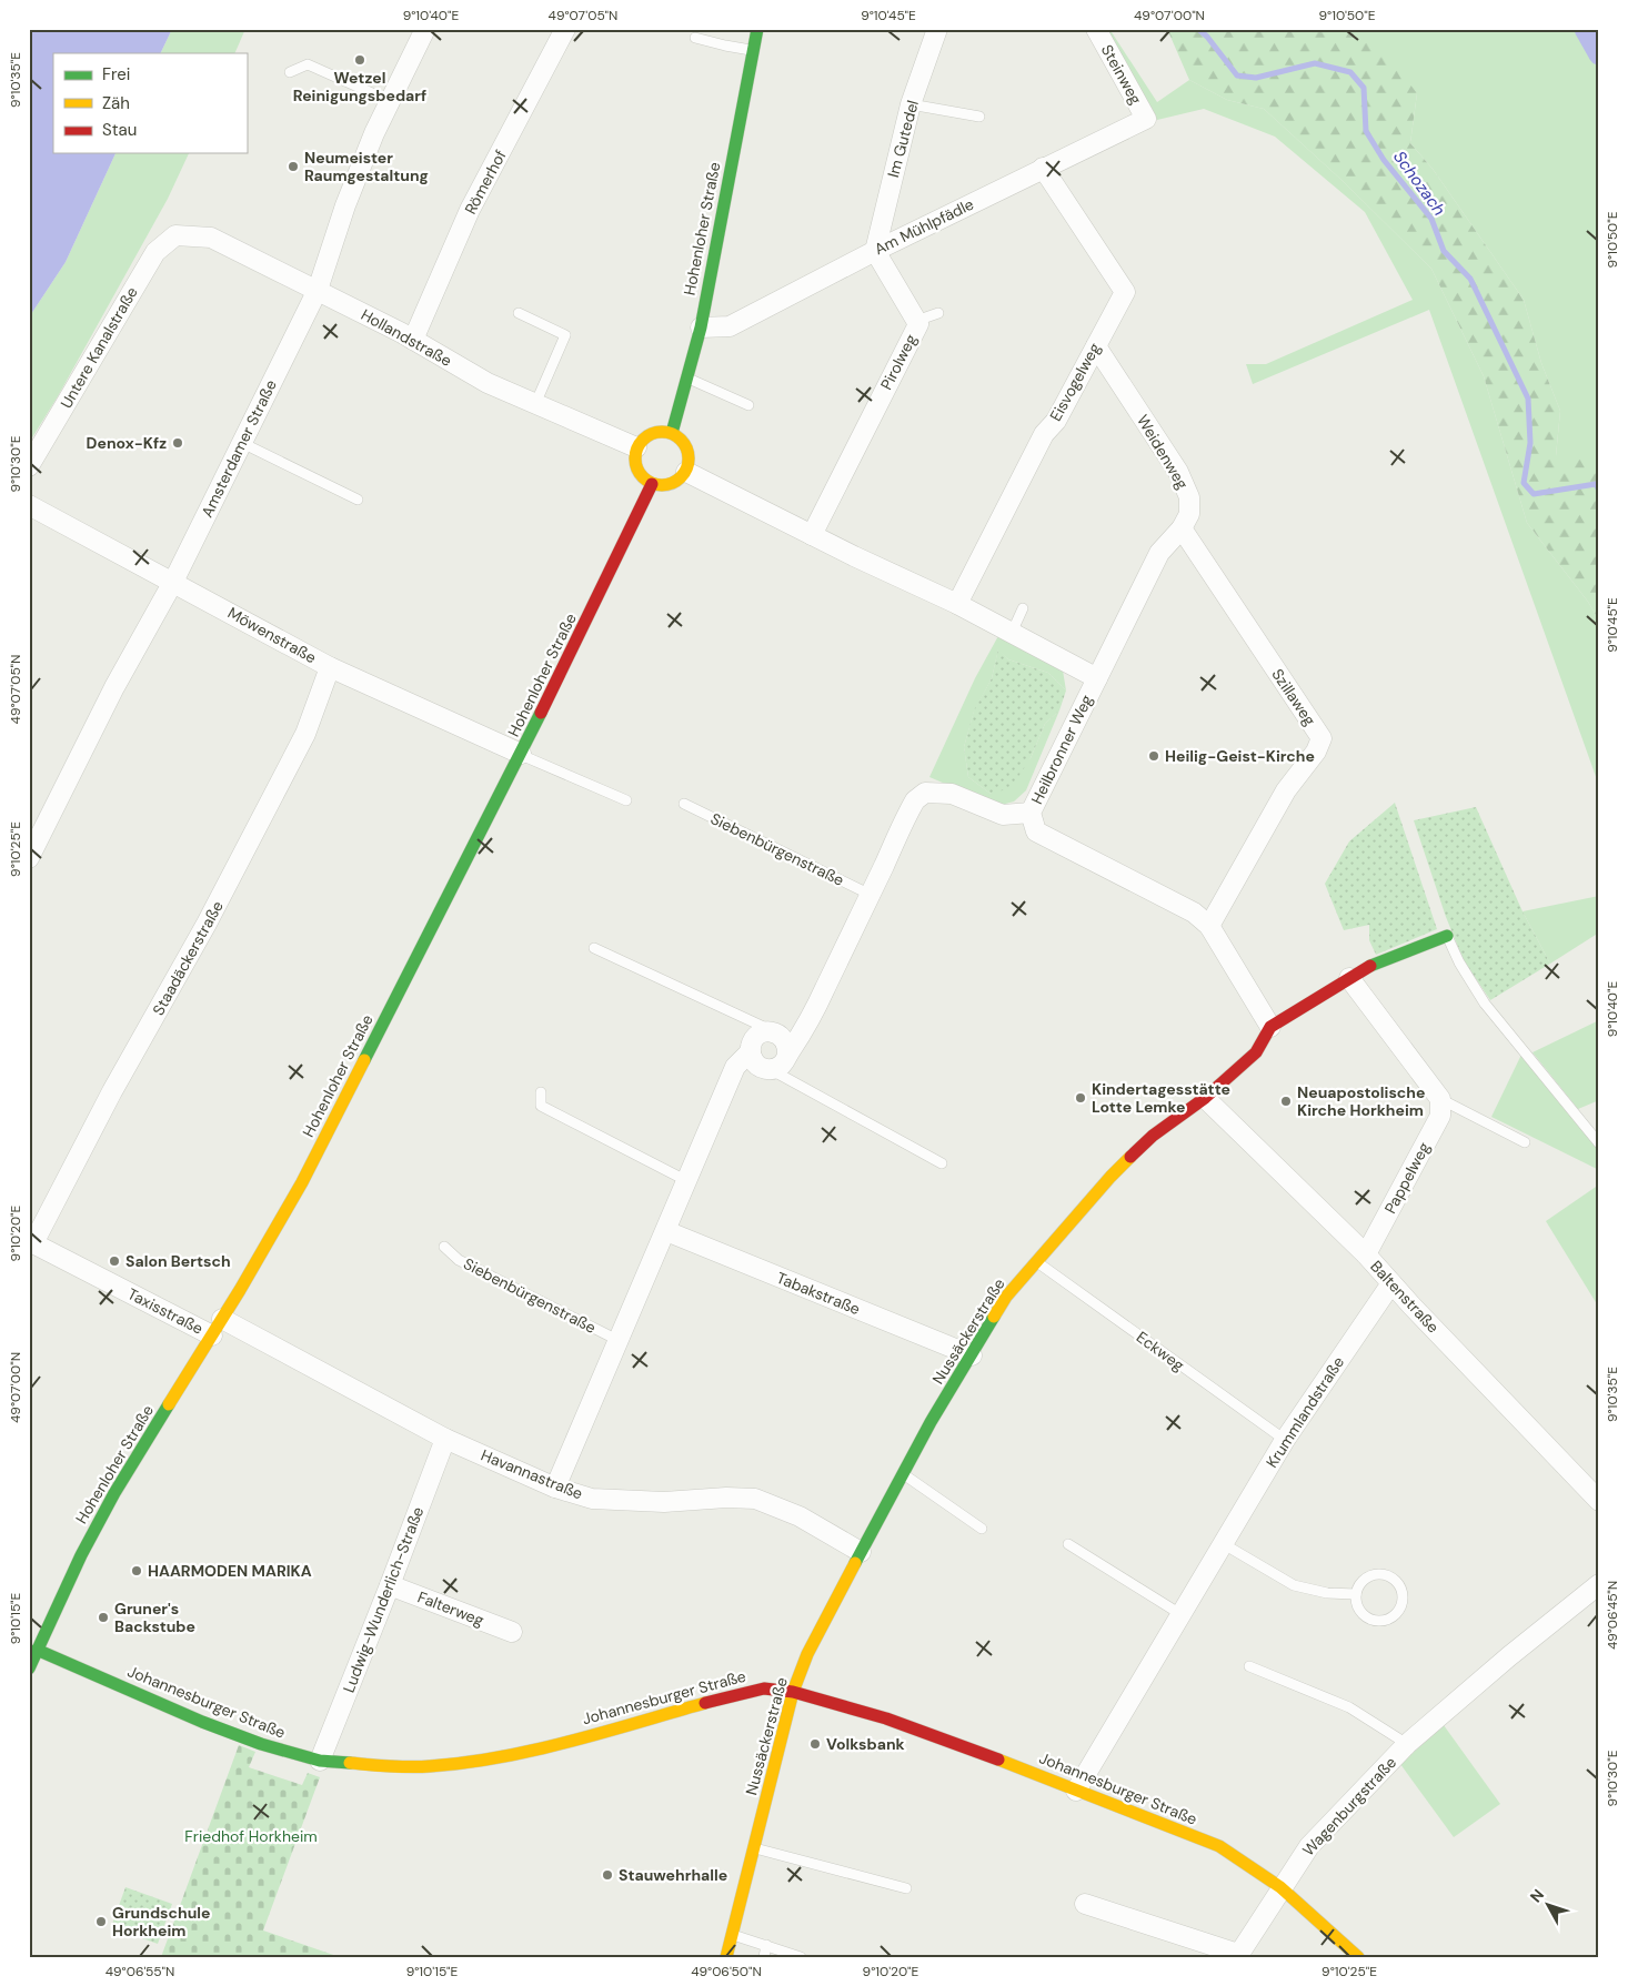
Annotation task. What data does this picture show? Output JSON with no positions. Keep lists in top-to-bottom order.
{
  "streets": {
    "street": [
      "Steinweg",
      "Im Gutedel",
      "Römerhof",
      "Am Mühlpfädle",
      "Hohenloher Straße",
      "Hollandstraße",
      "Untere Kanalstraße",
      "Pirolweg",
      "Eisvogelweg",
      "Amsterdamer Straße",
      "Weidenweg",
      "Möwenstraße",
      "Szillaweg",
      "Heilbronner Weg",
      "Staadäckerstraße",
      "Pappelweg",
      "Tabakstraße",
      "Baltenstraße",
      "Taxisstraße",
      "Nussäckerstraße",
      "Krummlandstraße",
      "Havannastraße",
      "Ludwig-Wunderlich-Straße",
      "Falterweg",
      "Johannesburger Straße",
      "Wagenburgstraße"
    ],
    "lane": ["Siebenbürgenstraße", "Eckweg"]
  },
  "crossings": [
    ["Steinweg", "Am Mühlpfädle"],
    ["Im Gutedel", "Am Mühlpfädle"],
    ["Im Gutedel", "Pirolweg"],
    ["Römerhof", "Hollandstraße"],
    ["Am Mühlpfädle", "Hohenloher Straße"],
    ["Am Mühlpfädle", "Pirolweg"],
    ["Am Mühlpfädle", "Eisvogelweg"],
    ["Hohenloher Straße", "Hollandstraße"],
    ["Hohenloher Straße", "Möwenstraße"],
    ["Hohenloher Straße", "Heilbronner Weg"],
    ["Hohenloher Straße", "Taxisstraße"],
    ["Hohenloher Straße", "Havannastraße"],
    ["Hohenloher Straße", "Johannesburger Straße"],
    ["Hollandstraße", "Untere Kanalstraße"],
    ["Hollandstraße", "Amsterdamer Straße"],
    ["Hollandstraße", "Heilbronner Weg"],
    ["Pirolweg", "Heilbronner Weg"],
    ["Eisvogelweg", "Weidenweg"],
    ["Eisvogelweg", "Heilbronner Weg"],
    ["Amsterdamer Straße", "Möwenstraße"],
    ["Weidenweg", "Szillaweg"],
    ["Weidenweg", "Heilbronner Weg"],
    ["Möwenstraße", "Staadäckerstraße"],
    ["Szillaweg", "Heilbronner Weg"],
    ["Heilbronner Weg", "Nussäckerstraße"],
    ["Staadäckerstraße", "Taxisstraße"],
    ["Pappelweg", "Baltenstraße"],
    ["Tabakstraße", "Nussäckerstraße"],
    ["Baltenstraße", "Nussäckerstraße"],
    ["Baltenstraße", "Krummlandstraße"],
    ["Taxisstraße", "Havannastraße"],
    ["Nussäckerstraße", "Eckweg"],
    ["Nussäckerstraße", "Havannastraße"],
    ["Nussäckerstraße", "Johannesburger Straße"],
    ["Eckweg", "Krummlandstraße"],
    ["Krummlandstraße", "Johannesburger Straße"],
    ["Havannastraße", "Ludwig-Wunderlich-Straße"],
    ["Ludwig-Wunderlich-Straße", "Falterweg"],
    ["Ludwig-Wunderlich-Straße", "Johannesburger Straße"],
    ["Johannesburger Straße", "Wagenburgstraße"]
  ],
  "water": ["Schozach"],
  "parks": ["Friedhof Horkheim"],
  "places": [
    "Wetzel Reinigungsbedarf",
    "Neumeister Raumgestaltung",
    "Denox-Kfz",
    "Heilig-Geist-Kirche",
    "Kindertagesstätte Lotte Lemke",
    "Neuapostolische Kirche Horkheim",
    "Salon Bertsch",
    "HAARMODEN MARIKA",
    "Gruner's Backstube",
    "Volksbank",
    "Stauwehrhalle",
    "Grundschule Horkheim"
  ],
  "legend": ["Frei", "Zäh", "Stau"],
  "north": "top left",
  "coordinates": [
    "9°10'40\"E",
    "49°07'05\"N",
    "9°10'45\"E",
    "49°07'00\"N",
    "9°10'50\"E",
    "9°10'35\"E",
    "9°10'30\"E",
    "9°10'25\"E",
    "9°10'20\"E",
    "49°06'45\"N",
    "9°10'15\"E",
    "49°06'55\"N",
    "49°06'50\"N"
  ]
}
